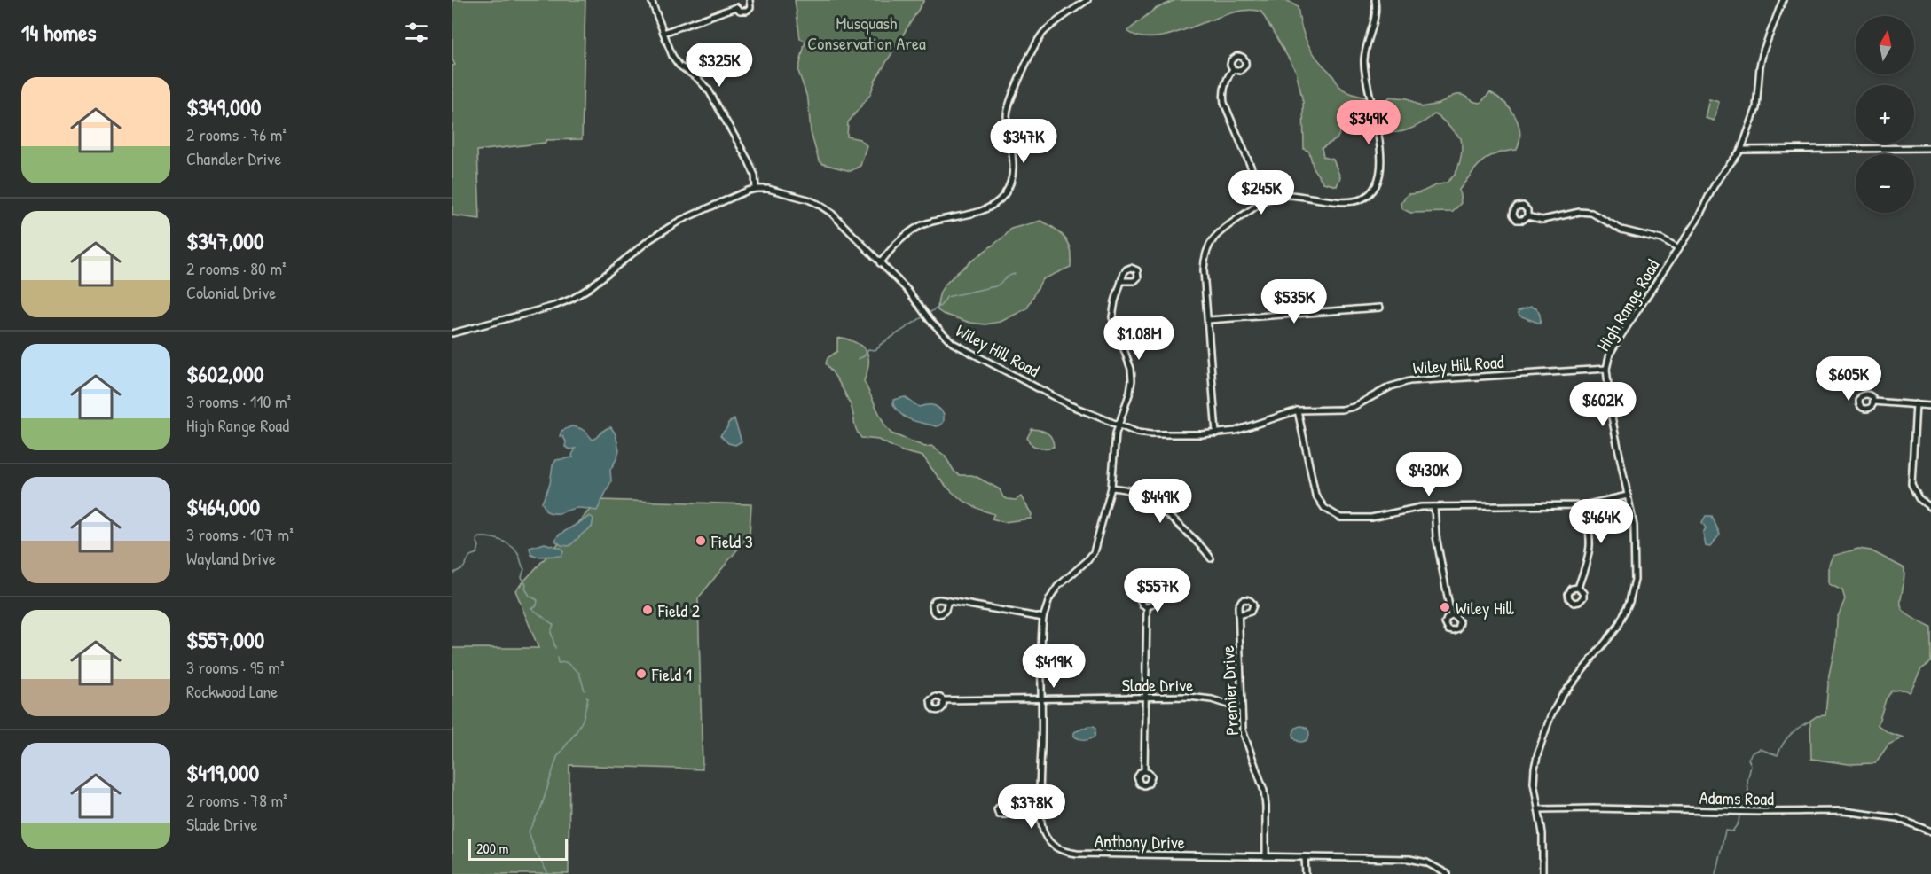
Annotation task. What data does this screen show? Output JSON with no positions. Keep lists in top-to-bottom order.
{
  "streets": {
    "street": [
      "High Range Road",
      "Wiley Hill Road",
      "Slade Drive",
      "Premier Drive",
      "Adams Road",
      "Anthony Drive"
    ]
  },
  "crossings": [
    ["High Range Road", "Wiley Hill Road"],
    ["High Range Road", "Adams Road"],
    ["Wiley Hill Road", "Anthony Drive"],
    ["Slade Drive", "Premier Drive"],
    ["Slade Drive", "Anthony Drive"],
    ["Premier Drive", "Anthony Drive"]
  ],
  "parks": ["Musquash Conservation Area"],
  "places": [
    "Field 3",
    "Wiley Hill",
    "Field 2",
    "Field 1"
  ],
  "scale_bar": "200 m",
  "north": "top",
  "page": {
    "heading": "14 homes",
    "map_buttons": ["+", "−"],
    "price": [
      "$325K",
      "$349K",
      "$347K",
      "$245K",
      "$535K",
      "$1.08M",
      "$605K",
      "$602K",
      "$430K",
      "$449K",
      "$464K",
      "$557K",
      "$419K",
      "$378K"
    ],
    "list": [
      {
        "name": "$349,000",
        "note": "2 rooms · 76 m² · Chandler Drive"
      },
      {
        "name": "$347,000",
        "note": "2 rooms · 80 m² · Colonial Drive"
      },
      {
        "name": "$602,000",
        "note": "3 rooms · 110 m² · High Range Road"
      },
      {
        "name": "$464,000",
        "note": "3 rooms · 107 m² · Wayland Drive"
      },
      {
        "name": "$557,000",
        "note": "3 rooms · 95 m² · Rockwood Lane"
      },
      {
        "name": "$419,000",
        "note": "2 rooms · 78 m² · Slade Drive"
      }
    ],
    "scale": "200 m"
  }
}
